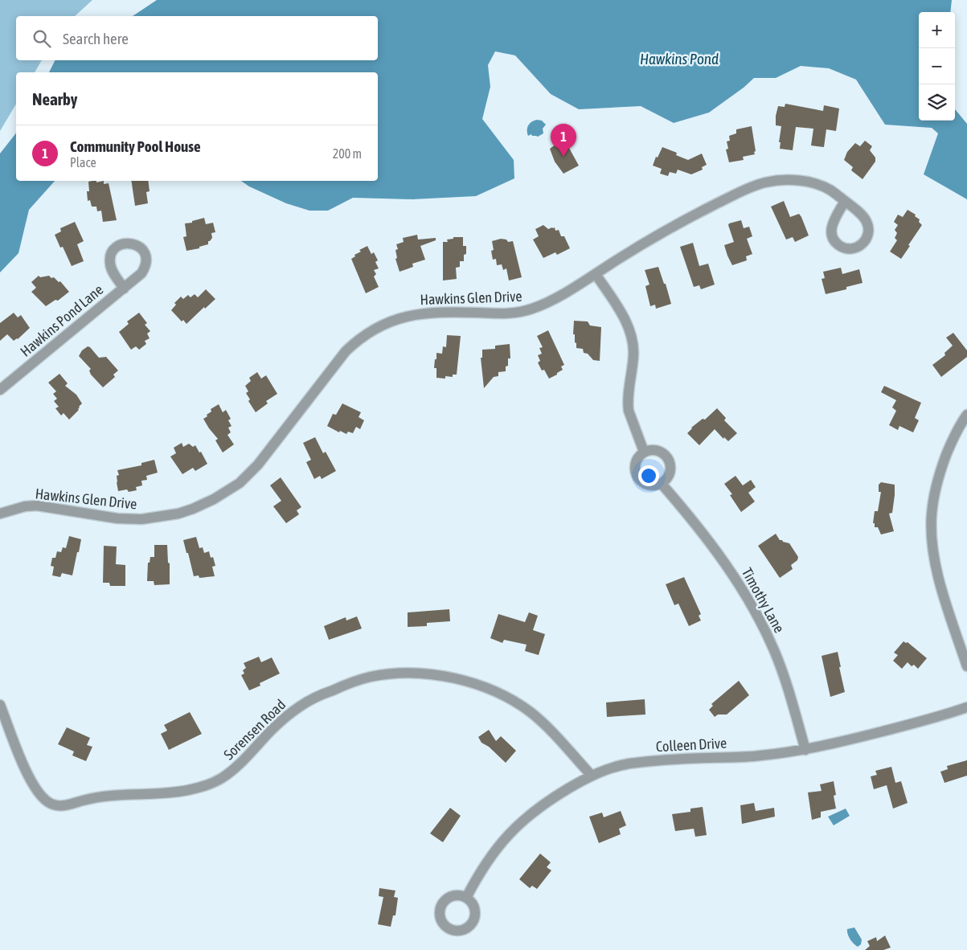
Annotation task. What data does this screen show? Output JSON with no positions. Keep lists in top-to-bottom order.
{
  "streets": {
    "street": [
      "Hawkins Glen Drive",
      "Hawkins Pond Lane",
      "Timothy Lane",
      "Sorensen Road",
      "Colleen Drive"
    ]
  },
  "crossings": [
    ["Timothy Lane", "Colleen Drive"],
    ["Sorensen Road", "Colleen Drive"]
  ],
  "water": ["Hawkins Pond"],
  "page": {
    "map_buttons": ["+", "−"],
    "search": "Search here",
    "heading": "Nearby",
    "pins": "1",
    "list": [
      {
        "mark": "1",
        "name": "Community Pool House",
        "note": "Place",
        "value": "200 m"
      }
    ]
  }
}
